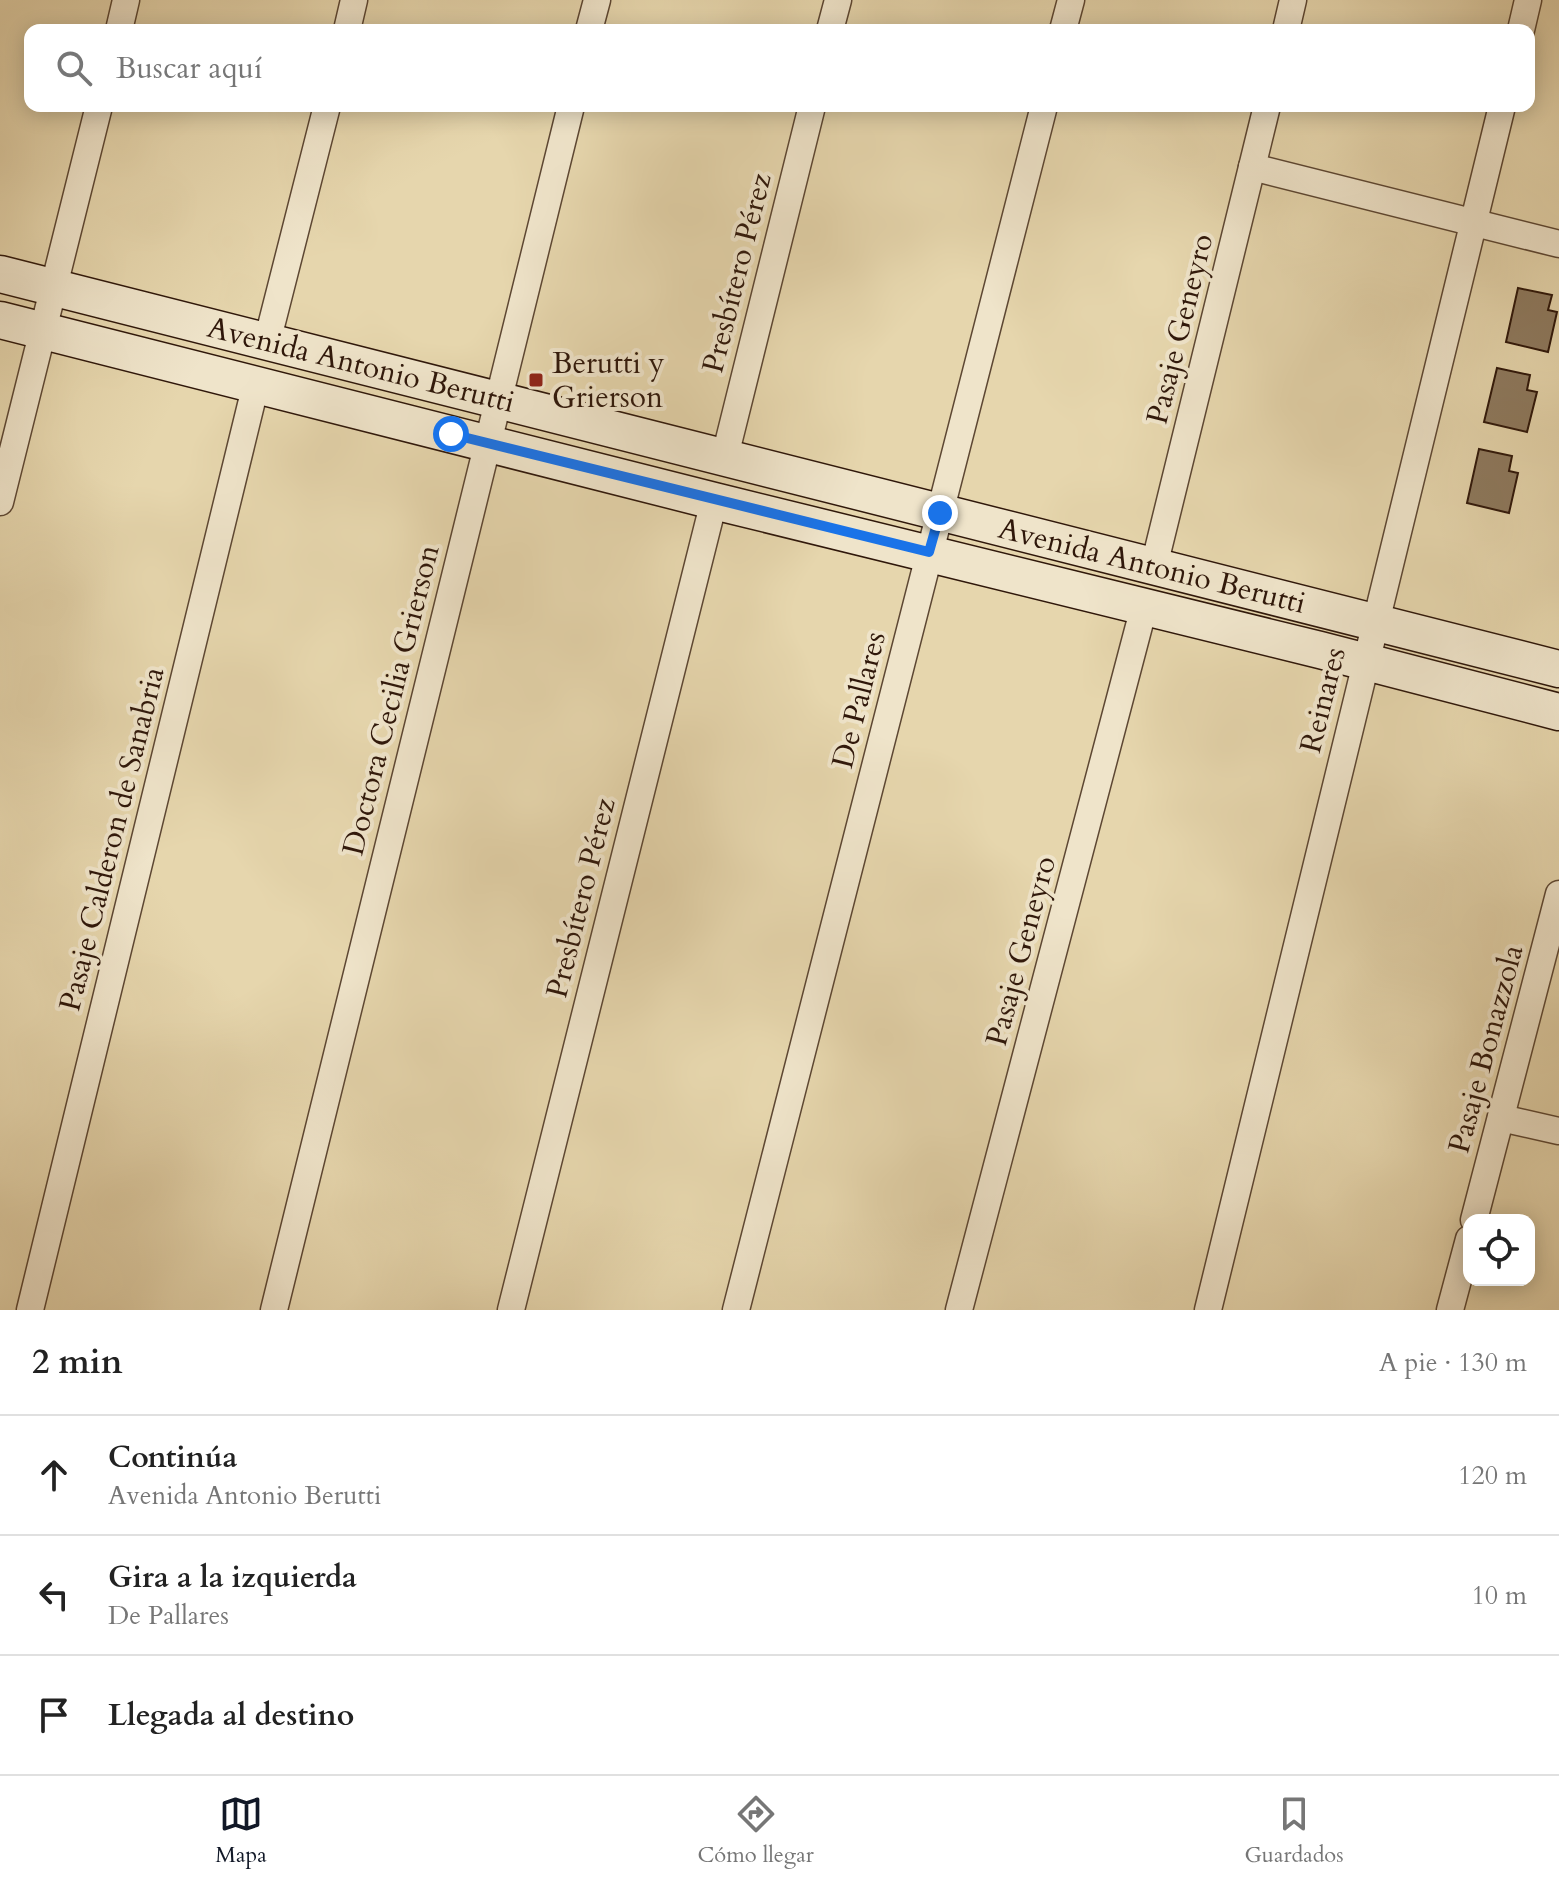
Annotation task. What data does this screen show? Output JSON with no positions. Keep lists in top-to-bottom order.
{
  "streets": {
    "street": [
      "Presbítero Pérez",
      "Pasaje Geneyro",
      "Avenida Antonio Berutti",
      "Doctora Cecilia Grierson",
      "De Pallares",
      "Reinares",
      "Pasaje Calderon de Sanabria",
      "Pasaje Bonazzola"
    ]
  },
  "crossings": [
    ["Presbítero Pérez", "Avenida Antonio Berutti"],
    ["Pasaje Geneyro", "Avenida Antonio Berutti"],
    ["Avenida Antonio Berutti", "Doctora Cecilia Grierson"],
    ["Avenida Antonio Berutti", "De Pallares"],
    ["Avenida Antonio Berutti", "Reinares"],
    ["Avenida Antonio Berutti", "Pasaje Calderon de Sanabria"]
  ],
  "places": {
    "transit": ["Berutti y Grierson"]
  },
  "page": {
    "search": "Buscar aquí",
    "heading": ["2 min", "A pie · 130 m"],
    "list": [
      ["Continúa", "Avenida Antonio Berutti", "120 m"],
      ["Gira a la izquierda", "De Pallares", "10 m"],
      "Llegada al destino"
    ],
    "nav": ["Mapa", "Cómo llegar", "Guardados"]
  }
}
